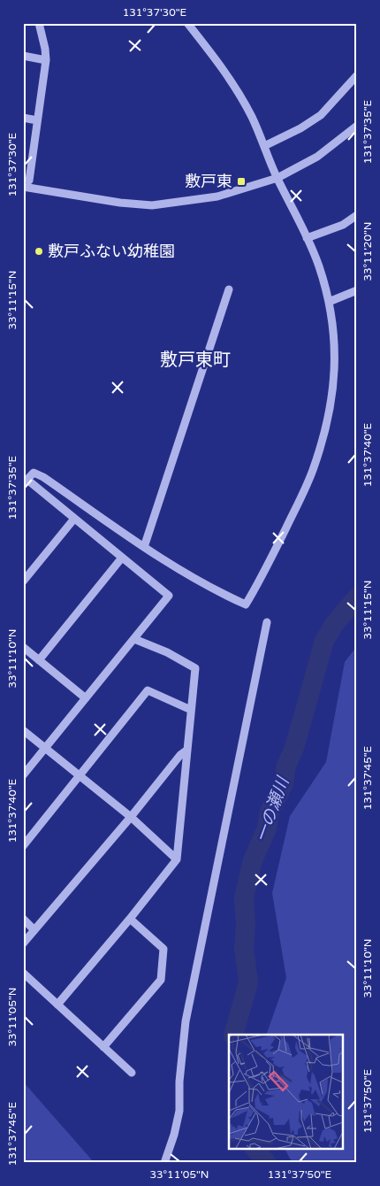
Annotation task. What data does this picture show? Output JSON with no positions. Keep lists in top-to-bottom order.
{
  "districts": ["敷戸東町"],
  "water": ["一の瀬川"],
  "places": {
    "transit": ["敷戸東"],
    "other": ["敷戸ふない幼稚園"]
  },
  "coordinates": [
    "131°37'30\"E",
    "131°37'35\"E",
    "33°11'20\"N",
    "33°11'15\"N",
    "131°37'40\"E",
    "33°11'10\"N",
    "131°37'45\"E",
    "33°11'05\"N",
    "131°37'50\"E"
  ]
}
